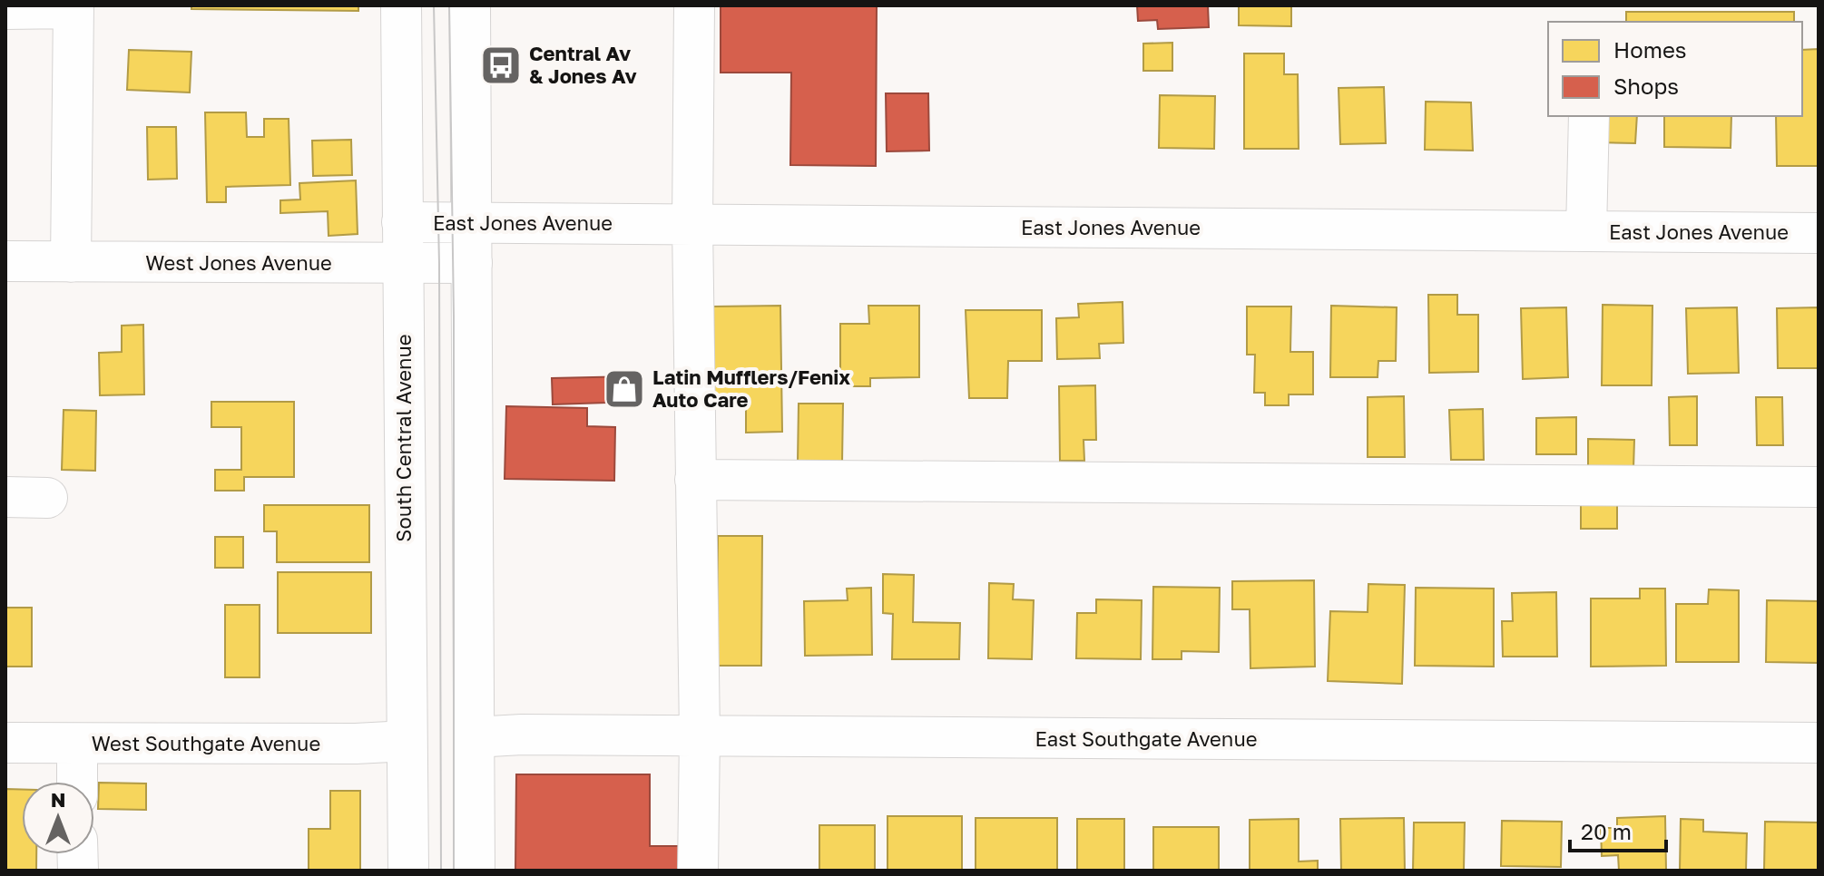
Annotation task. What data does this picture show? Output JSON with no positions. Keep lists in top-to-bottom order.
{
  "streets": {
    "street": [
      "East Jones Avenue",
      "West Jones Avenue",
      "South Central Avenue",
      "East Southgate Avenue",
      "West Southgate Avenue"
    ]
  },
  "crossings": [
    ["East Jones Avenue", "South Central Avenue"],
    ["West Jones Avenue", "South Central Avenue"],
    ["South Central Avenue", "West Southgate Avenue"]
  ],
  "places": {
    "bus stop": ["Central Av & Jones Av"],
    "shop": ["Latin Mufflers/Fenix Auto Care"]
  },
  "legend": ["Homes", "Shops"],
  "scale_bar": "20 m",
  "north": "top"
}
